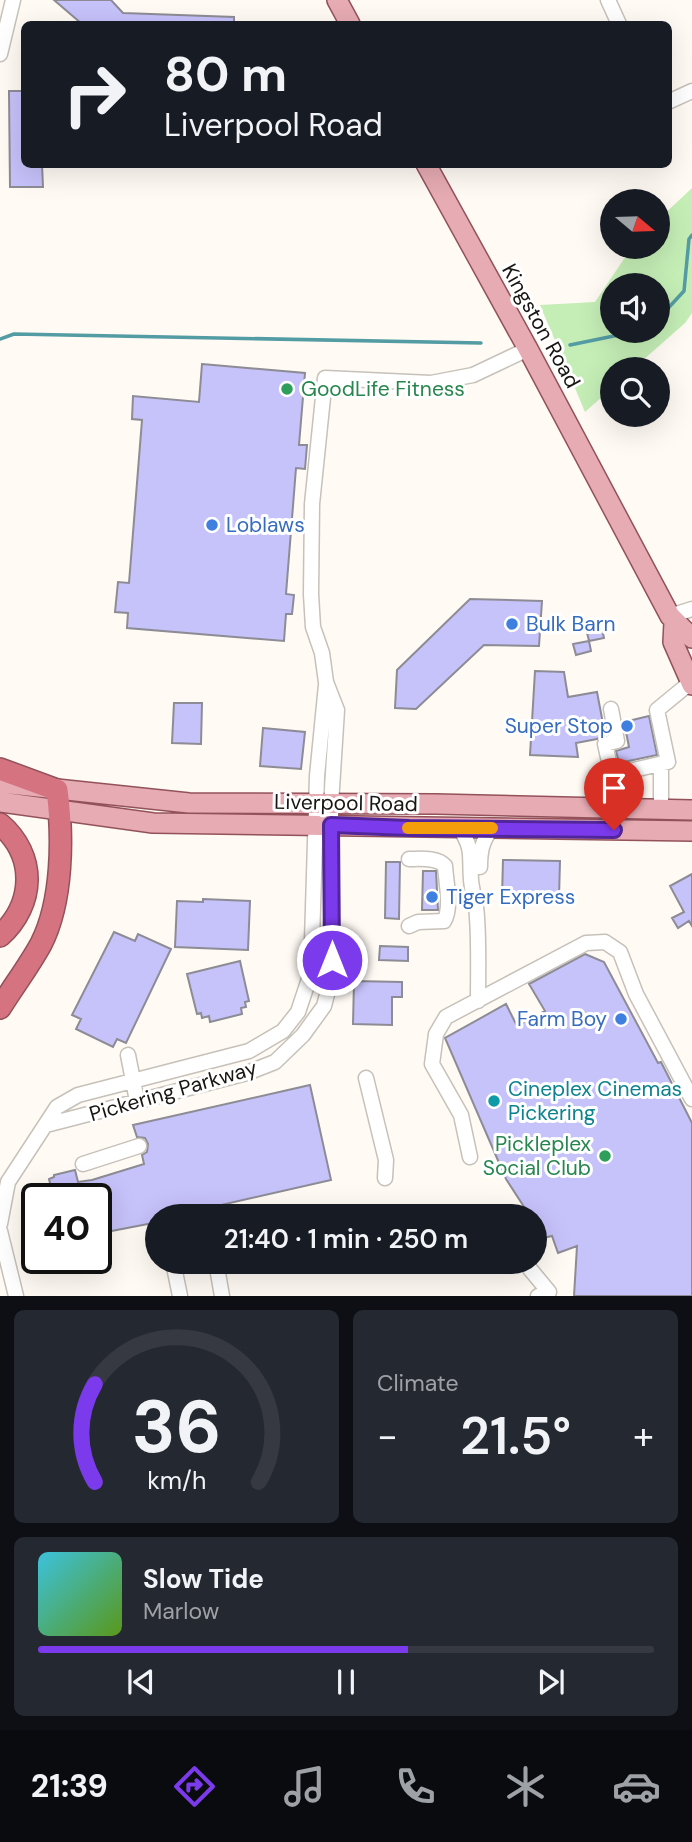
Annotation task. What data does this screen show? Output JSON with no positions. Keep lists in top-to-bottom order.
{
  "streets": {
    "main road": ["Kingston Road", "Liverpool Road"],
    "street": ["Pickering Parkway"]
  },
  "crossings": [
    ["Kingston Road", "Pickering Parkway"],
    ["Liverpool Road", "Pickering Parkway"]
  ],
  "places": [
    "GoodLife Fitness",
    "Loblaws",
    "Bulk Barn",
    "Super Stop",
    "Tiger Express",
    "Farm Boy",
    "Cineplex Cinemas Pickering",
    "Pickleplex Social Club"
  ],
  "north": "right",
  "page": {
    "turn": ["80 m", "Liverpool Road"],
    "limit": "40",
    "trip": "21:40 · 1 min · 250 m",
    "tile": "Climate",
    "heat": ["−", "21.5°", "+"],
    "song": ["Slow Tide", "Marlow"],
    "tabs": "21:39",
    "gauge": ["36", "km/h"]
  }
}
